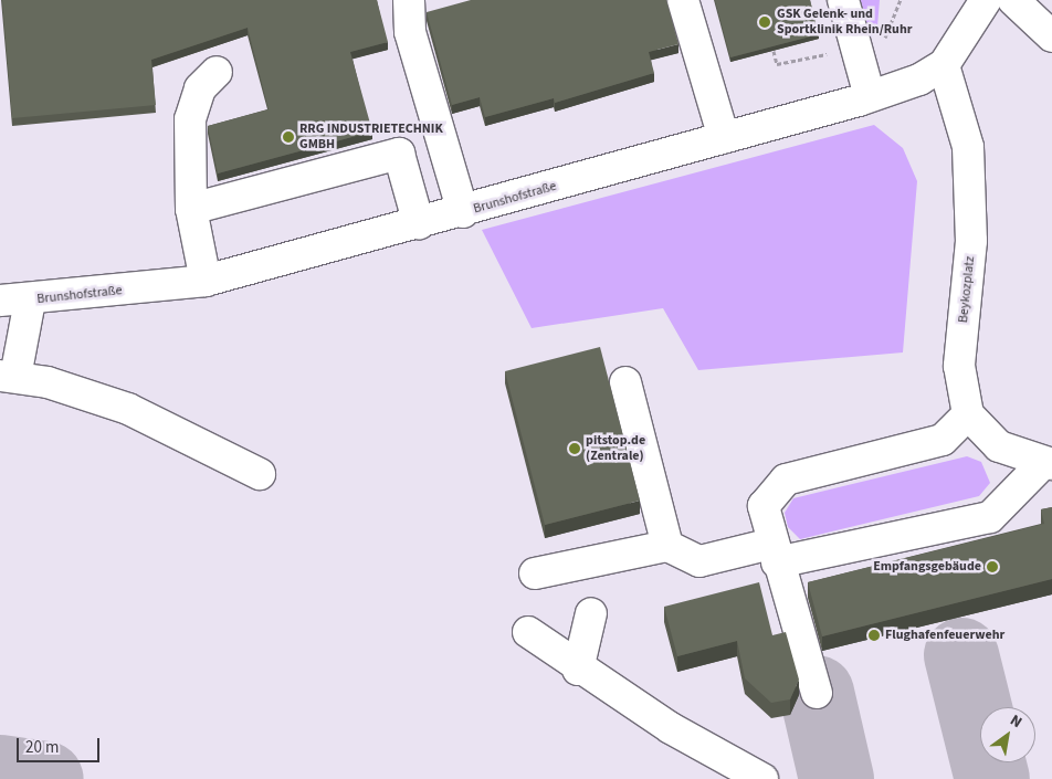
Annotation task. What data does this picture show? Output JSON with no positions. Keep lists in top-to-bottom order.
{
  "streets": {
    "street": ["Brunshofstraße", "Beykozplatz"]
  },
  "crossings": [
    ["Brunshofstraße", "Beykozplatz"]
  ],
  "places": [
    "GSK Gelenk- und Sportklinik Rhein/Ruhr",
    "RRG INDUSTRIETECHNIK GMBH",
    "pitstop.de (Zentrale)",
    "Empfangsgebäude",
    "Flughafenfeuerwehr"
  ],
  "scale_bar": "20 m",
  "north": "top right"
}
